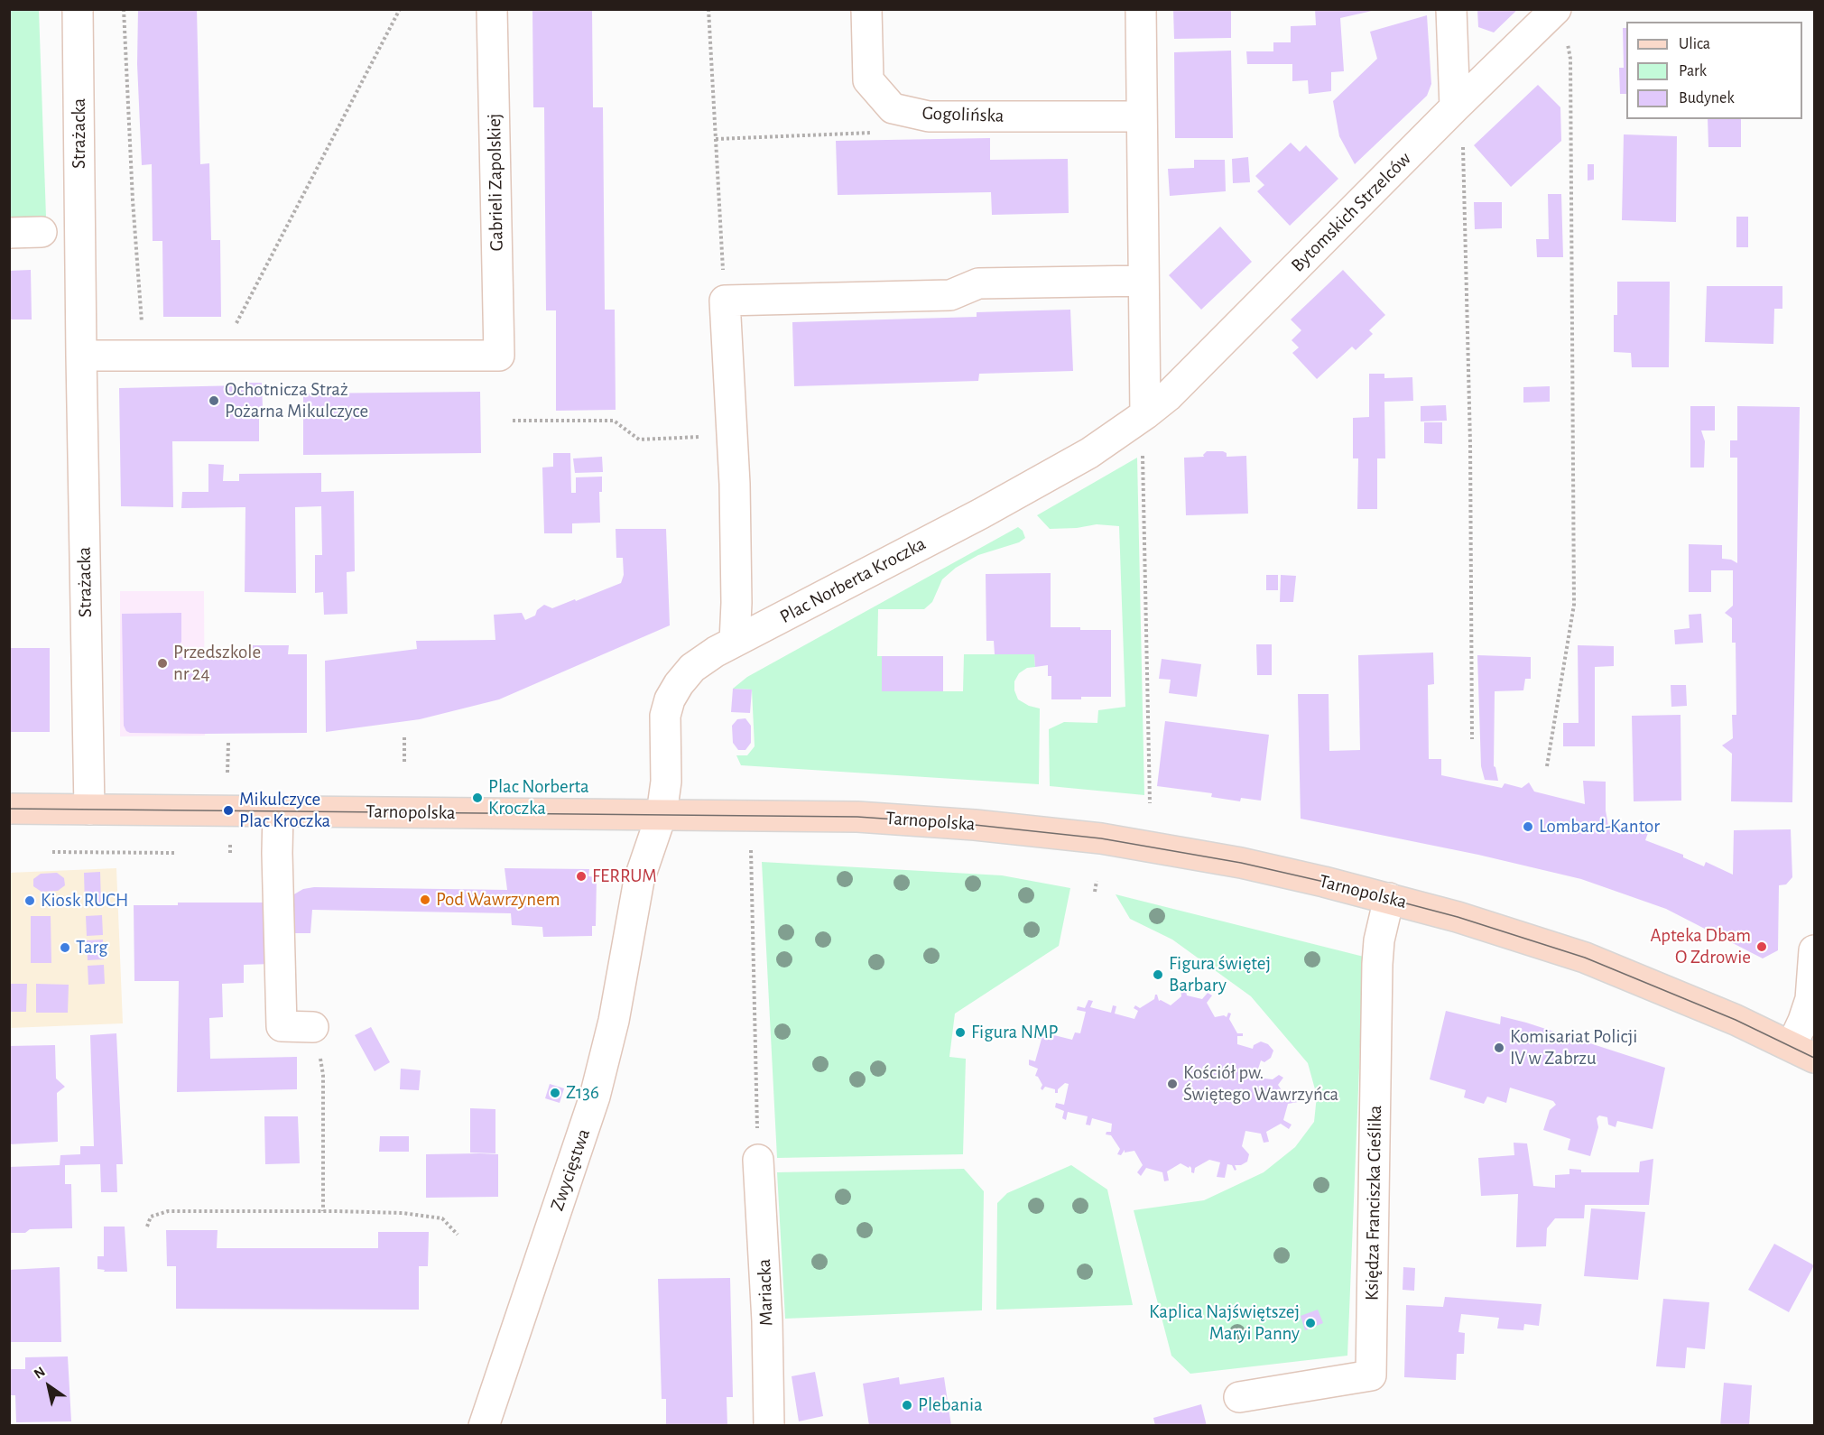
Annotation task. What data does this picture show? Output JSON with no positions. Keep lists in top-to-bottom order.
{
  "streets": {
    "main road": ["Tarnopolska"],
    "street": [
      "Gogolińska",
      "Strażacka",
      "Gabrieli Zapolskiej",
      "Bytomskich Strzelców",
      "Plac Norberta Kroczka",
      "Zwycięstwa",
      "Księdza Franciszka Cieślika",
      "Mariacka"
    ]
  },
  "crossings": [
    ["Strażacka", "Gabrieli Zapolskiej"],
    ["Strażacka", "Tarnopolska"],
    ["Bytomskich Strzelców", "Plac Norberta Kroczka"],
    ["Plac Norberta Kroczka", "Tarnopolska"],
    ["Plac Norberta Kroczka", "Zwycięstwa"],
    ["Tarnopolska", "Zwycięstwa"],
    ["Tarnopolska", "Księdza Franciszka Cieślika"]
  ],
  "places": [
    "Ochotnicza Straż Pożarna Mikulczyce",
    "Przedszkole nr 24",
    "Plac Norberta Kroczka",
    "Mikulczyce Plac Kroczka",
    "Lombard-Kantor",
    "FERRUM",
    "Pod Wawrzynem",
    "Kiosk RUCH",
    "Apteka Dbam O Zdrowie",
    "Targ",
    "Figura świętej Barbary",
    "Figura NMP",
    "Komisariat Policji IV w Zabrzu",
    "Kościół pw. Świętego Wawrzyńca",
    "Z136",
    "Kaplica Najświętszej Maryi Panny",
    "Plebania"
  ],
  "legend": ["Ulica", "Park", "Budynek"],
  "north": "top left"
}
